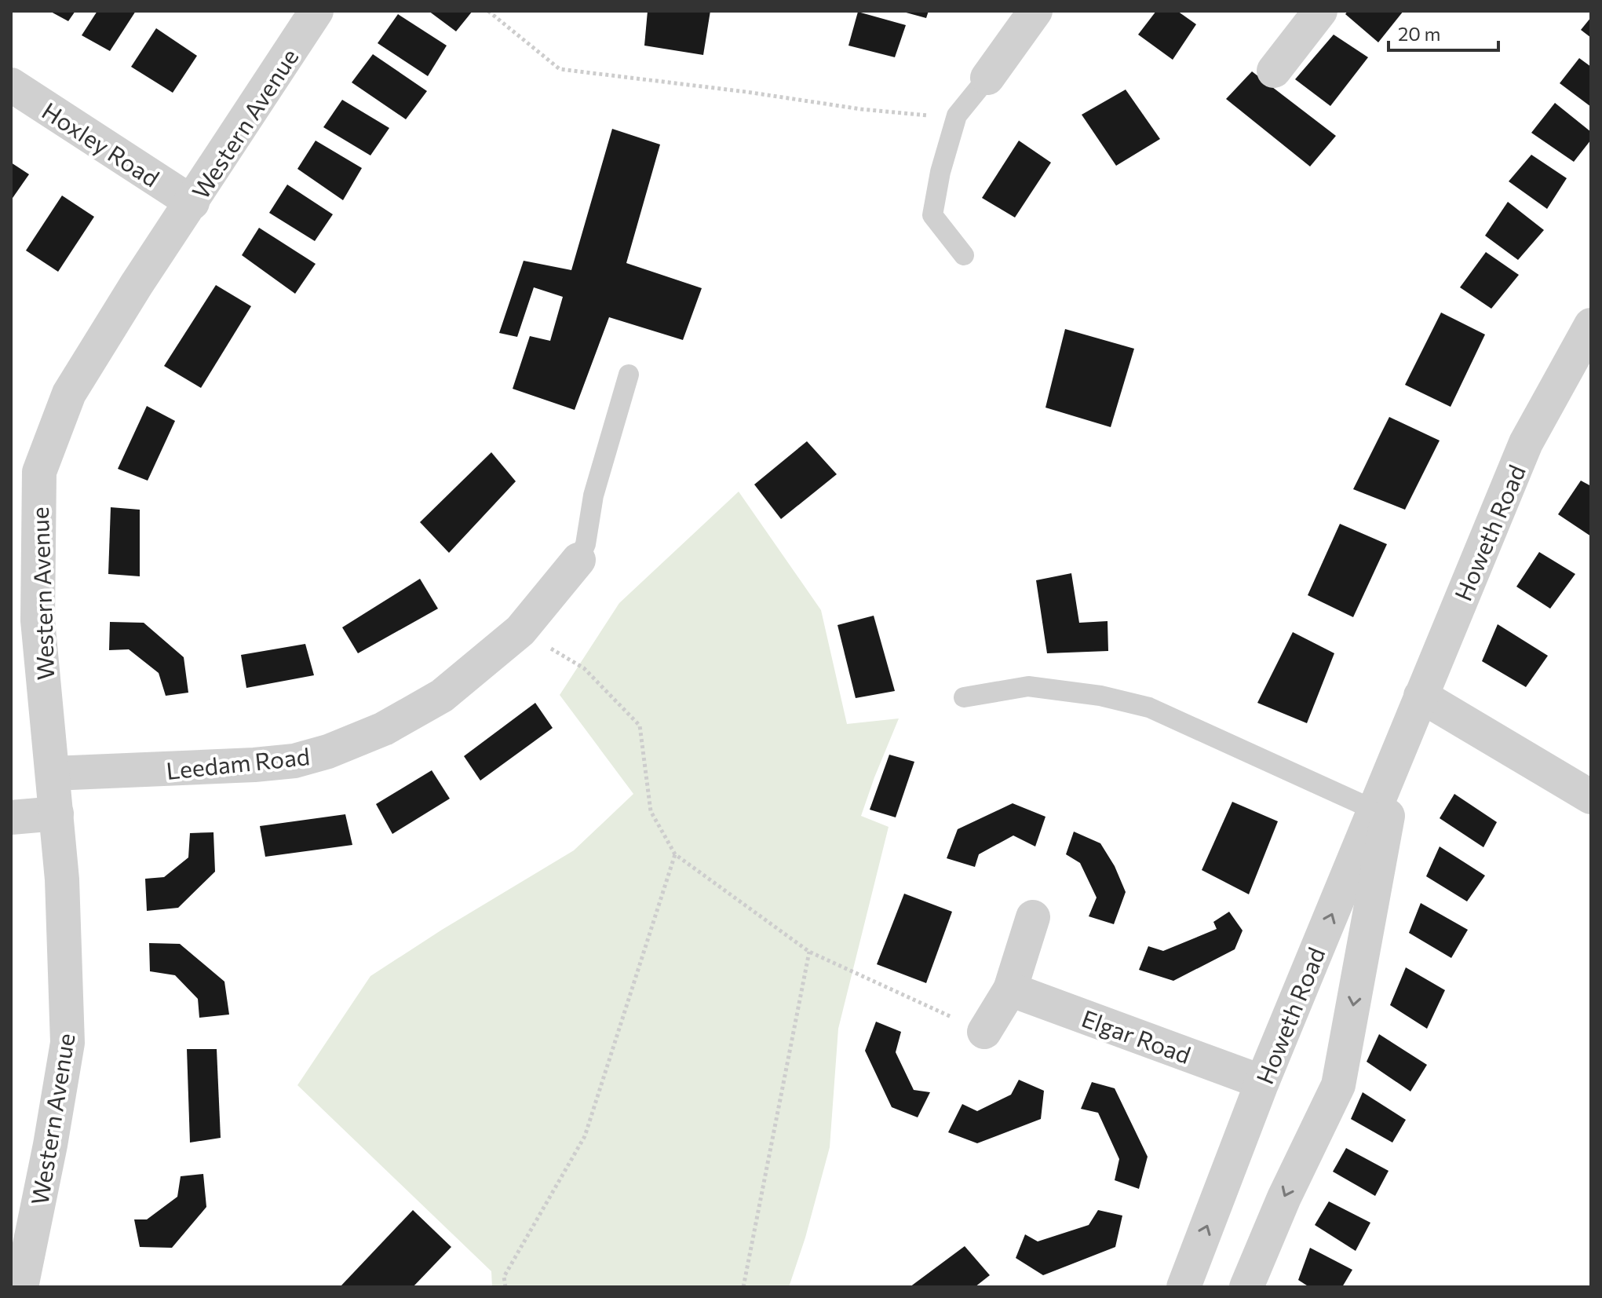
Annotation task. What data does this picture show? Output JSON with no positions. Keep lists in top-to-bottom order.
{
  "streets": {
    "street": [
      "Western Avenue",
      "Hoxley Road",
      "Howeth Road",
      "Leedam Road",
      "Elgar Road"
    ]
  },
  "crossings": [
    ["Western Avenue", "Hoxley Road"],
    ["Western Avenue", "Leedam Road"],
    ["Howeth Road", "Elgar Road"]
  ],
  "scale_bar": "20 m"
}
